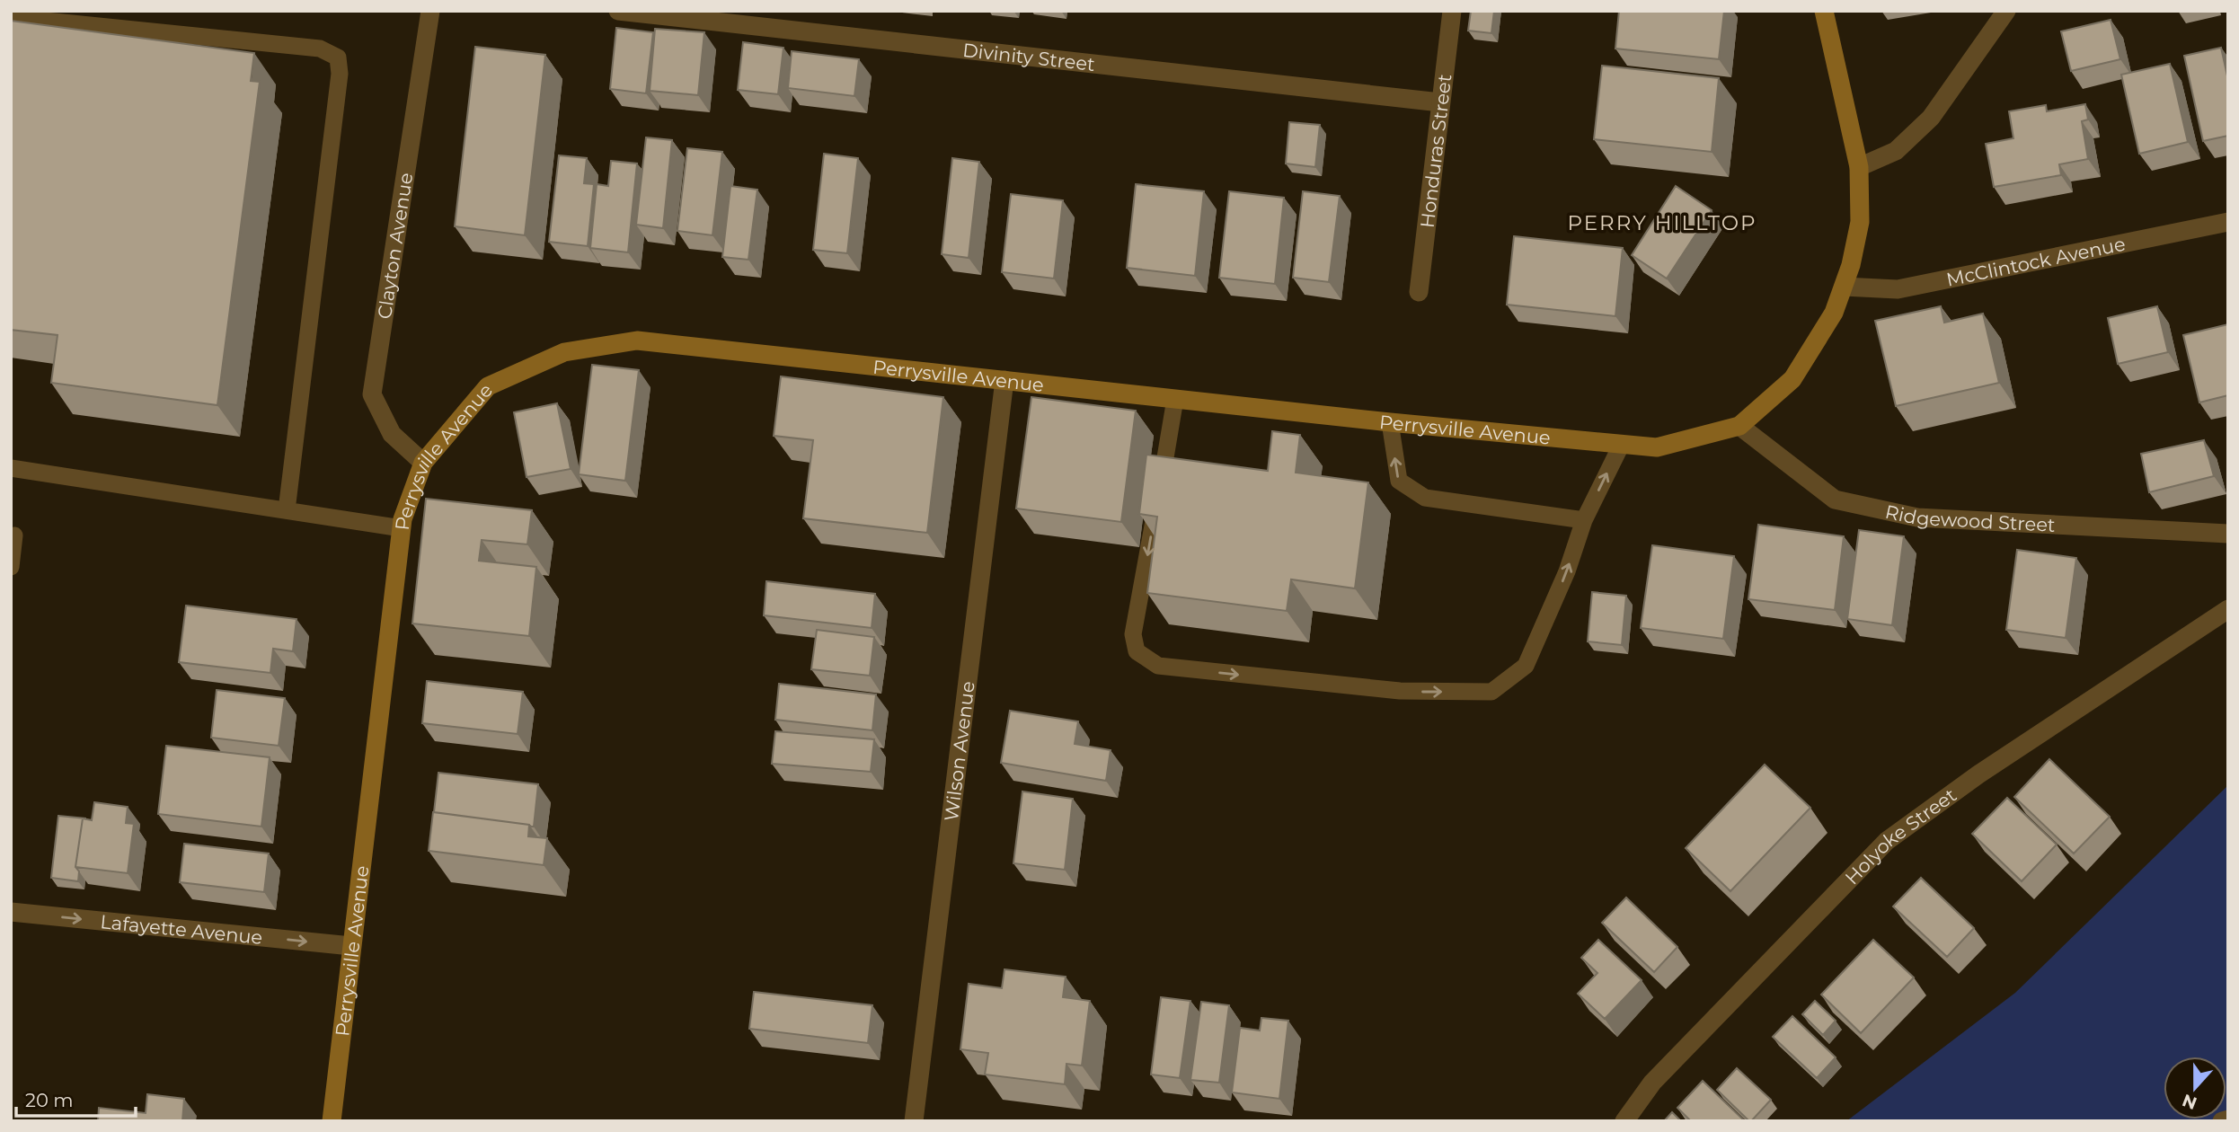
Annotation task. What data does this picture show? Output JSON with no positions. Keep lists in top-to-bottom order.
{
  "streets": {
    "street": [
      "Divinity Street",
      "Honduras Street",
      "Clayton Avenue",
      "McClintock Avenue",
      "Perrysville Avenue",
      "Ridgewood Street",
      "Wilson Avenue",
      "Holyoke Street",
      "Lafayette Avenue"
    ]
  },
  "crossings": [
    ["Divinity Street", "Honduras Street"],
    ["Clayton Avenue", "Perrysville Avenue"],
    ["McClintock Avenue", "Perrysville Avenue"],
    ["Perrysville Avenue", "Ridgewood Street"],
    ["Perrysville Avenue", "Wilson Avenue"],
    ["Perrysville Avenue", "Lafayette Avenue"]
  ],
  "one_way": ["Lafayette Avenue"],
  "districts": ["PERRY HILLTOP"],
  "scale_bar": "20 m",
  "north": "bottom"
}
